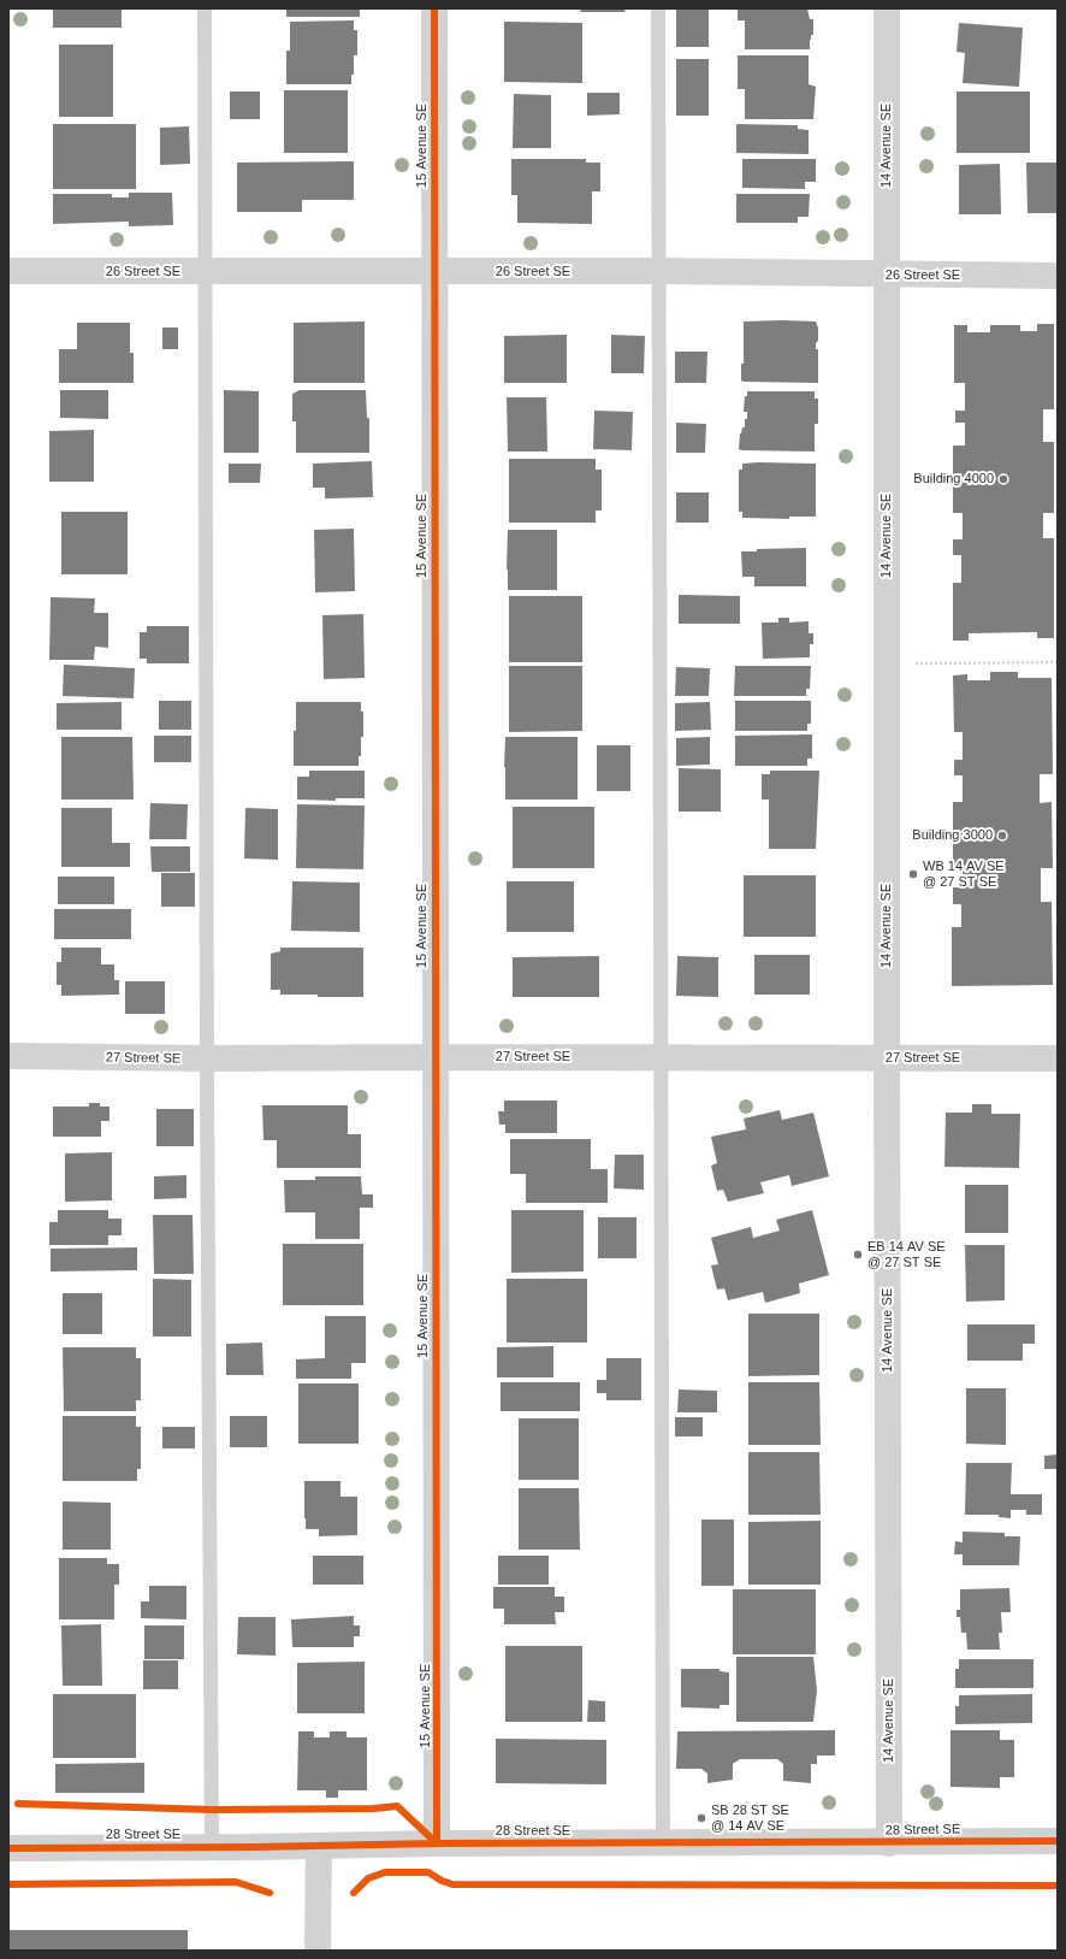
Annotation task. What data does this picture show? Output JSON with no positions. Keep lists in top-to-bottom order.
{
  "streets": {
    "street": [
      "15 Avenue SE",
      "14 Avenue SE",
      "26 Street SE",
      "27 Street SE",
      "28 Street SE"
    ]
  },
  "crossings": [
    ["15 Avenue SE", "26 Street SE"],
    ["15 Avenue SE", "27 Street SE"],
    ["15 Avenue SE", "28 Street SE"],
    ["14 Avenue SE", "26 Street SE"],
    ["14 Avenue SE", "27 Street SE"],
    ["14 Avenue SE", "28 Street SE"]
  ],
  "places": [
    "Building 4000",
    "Building 3000",
    "WB 14 AV SE @ 27 ST SE",
    "EB 14 AV SE @ 27 ST SE",
    "SB 28 ST SE @ 14 AV SE"
  ]
}
